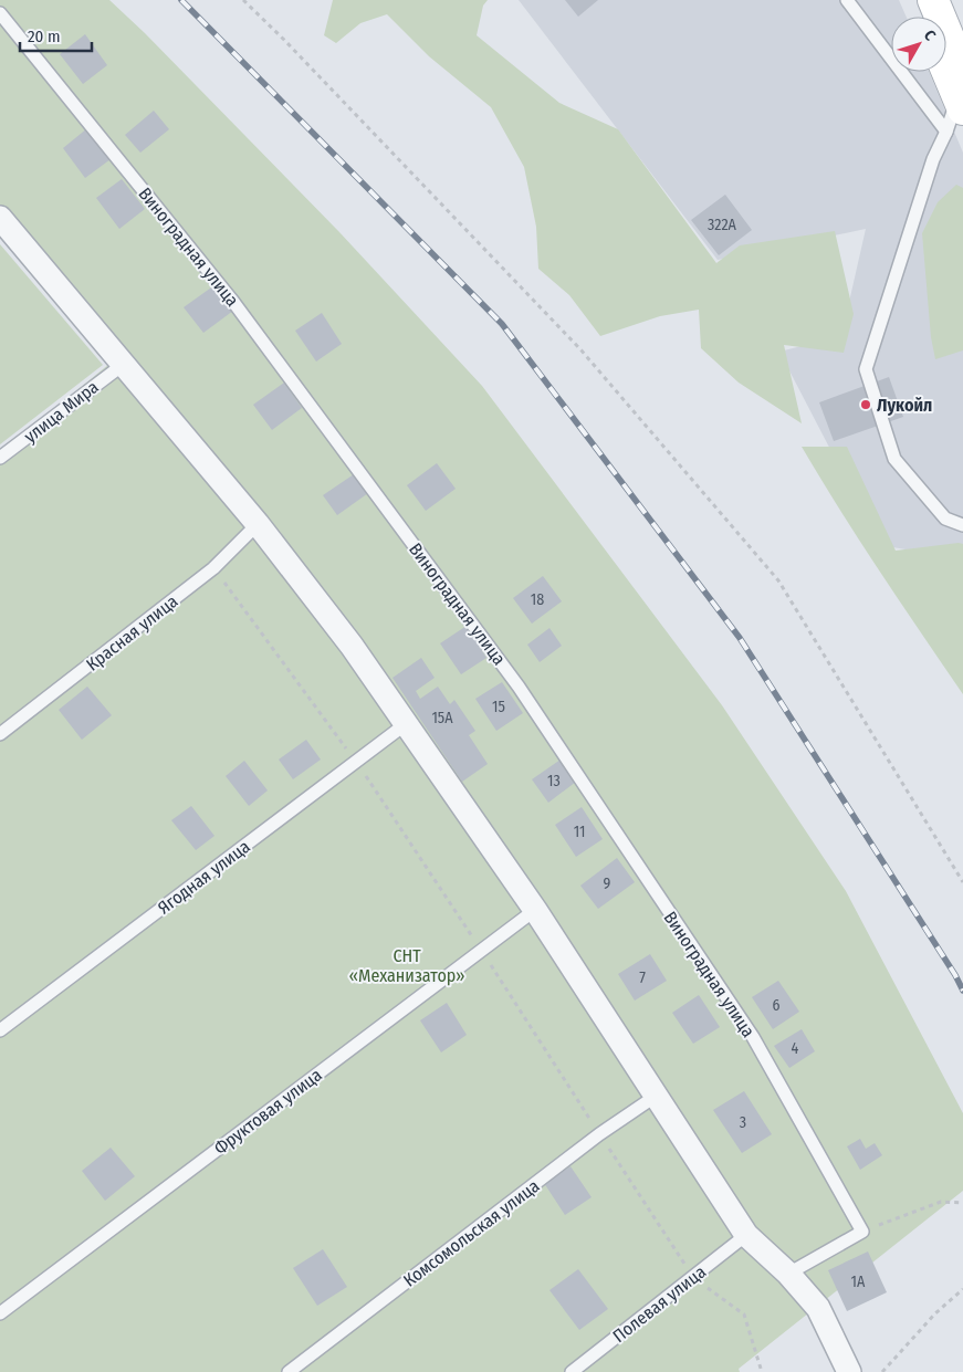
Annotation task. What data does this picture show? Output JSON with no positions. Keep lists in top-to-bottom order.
{
  "streets": {
    "lane": [
      "Виноградная улица",
      "улица Мира",
      "Красная улица",
      "Ягодная улица",
      "Фруктовая улица",
      "Комсомольская улица",
      "Полевая улица"
    ]
  },
  "parks": ["СНТ «Механизатор»"],
  "places": ["Лукойл"],
  "house_numbers": [
    "322А",
    "18",
    "15",
    "15А",
    "13",
    "11",
    "9",
    "7",
    "6",
    "4",
    "3",
    "1А"
  ],
  "scale_bar": "20 m",
  "north": "top right"
}
